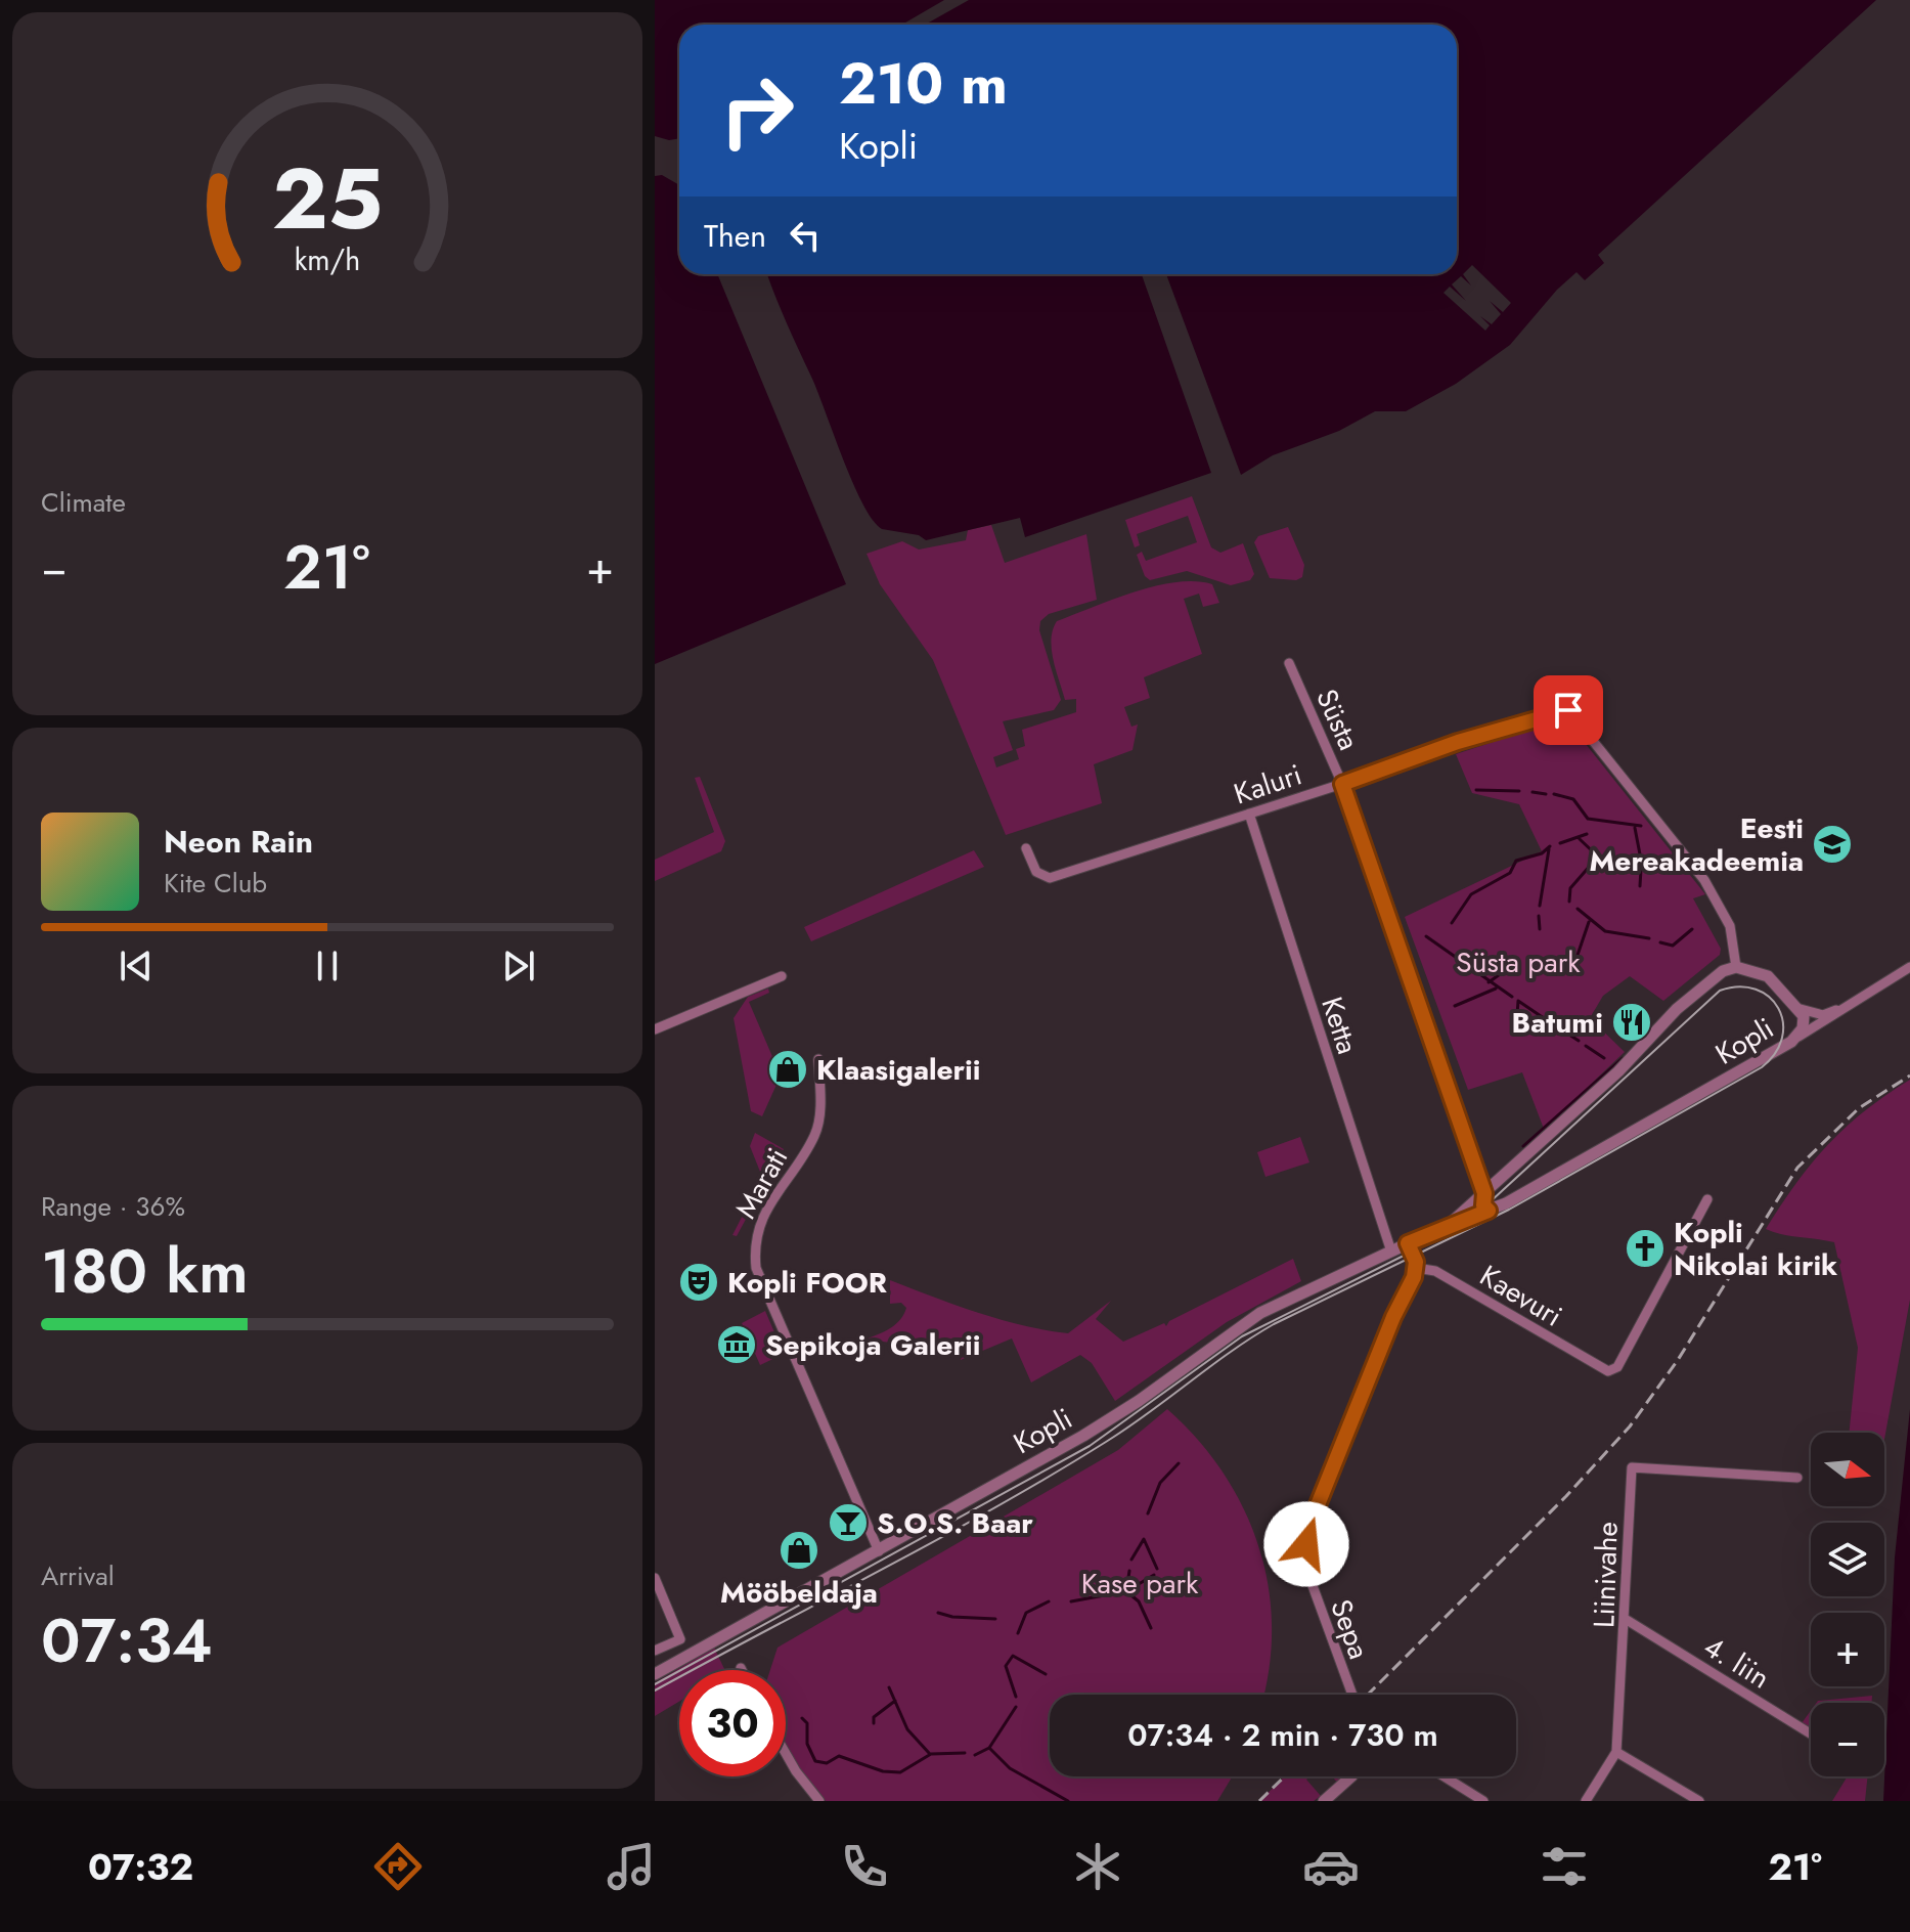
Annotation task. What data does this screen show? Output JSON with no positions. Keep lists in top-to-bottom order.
{
  "streets": {
    "street": [
      "Süsta",
      "Kaluri",
      "Ketta",
      "Kopli",
      "Marati",
      "Kaevuri",
      "Liinivahe",
      "Sepa",
      "4. liin"
    ]
  },
  "crossings": [
    ["Süsta", "Kaluri"],
    ["Süsta", "Kopli"],
    ["Kaluri", "Ketta"],
    ["Kaluri", "Kopli"],
    ["Ketta", "Kopli"],
    ["Kopli", "Marati"],
    ["Kaevuri", "Sepa"],
    ["Liinivahe", "4. liin"]
  ],
  "parks": ["Süsta park", "Kase park"],
  "places": {
    "school or university": ["Eesti Mereakadeemia"],
    "restaurant": ["Batumi"],
    "shop": ["Klaasigalerii", "Mööbeldaja"],
    "church": ["Kopli Nikolai kirik"],
    "theatre": ["Kopli FOOR"],
    "museum": ["Sepikoja Galerii"],
    "bar": ["S.O.S. Baar"]
  },
  "north": "right",
  "page": {
    "turn": ["210 m", "Kopli"],
    "then": "Then",
    "tile": [
      "Climate",
      ["Range · 36%", "180 km"],
      ["Arrival", "07:34"]
    ],
    "heat": ["−", "21°", "+"],
    "song": ["Neon Rain", "Kite Club"],
    "map_buttons": ["+", "−"],
    "limit": "30",
    "trip": "07:34 · 2 min · 730 m",
    "tabs": ["07:32", "21°"],
    "gauge": ["25", "km/h"]
  }
}
